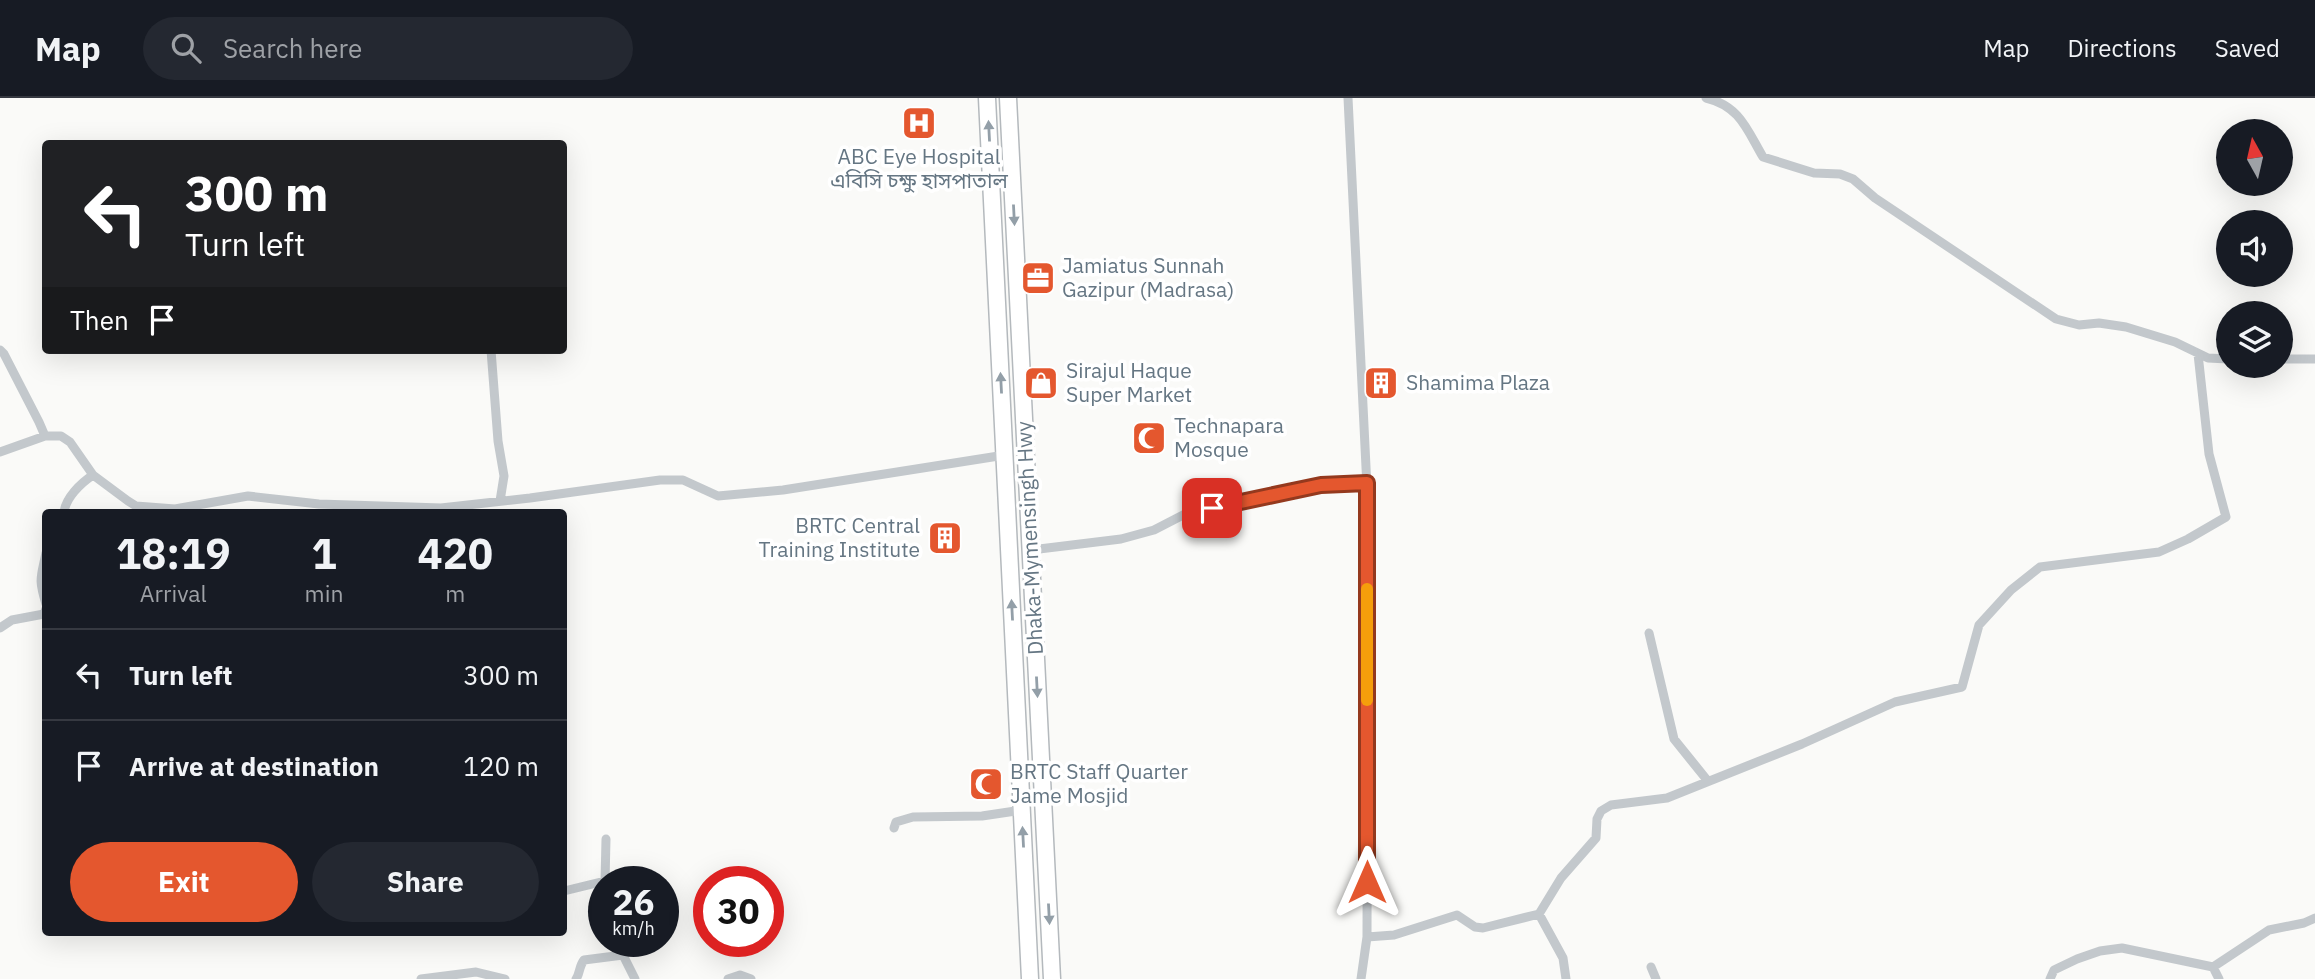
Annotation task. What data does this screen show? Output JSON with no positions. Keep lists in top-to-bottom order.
{
  "streets": {
    "highway": ["Dhaka-Mymensingh Hwy"]
  },
  "places": {
    "hospital": ["ABC Eye Hospital এবিসি চক্ষু হাসপাতাল"],
    "office": ["Jamiatus Sunnah Gazipur (Madrasa)"],
    "shop": ["Sirajul Haque Super Market"],
    "building": ["Shamima Plaza", "BRTC Central Training Institute"],
    "mosque": ["Technapara Mosque", "BRTC Staff Quarter Jame Mosjid"]
  },
  "north": "top",
  "page": {
    "header": "Map",
    "search": "Search here",
    "nav": ["Map", "Directions", "Saved"],
    "turn": ["300 m", "Turn left"],
    "then": "Then",
    "eta": [
      "18:19",
      "Arrival",
      "1",
      "min",
      "420",
      "m"
    ],
    "list": [
      {
        "name": "Turn left",
        "value": "300 m"
      },
      {
        "name": "Arrive at destination",
        "value": "120 m"
      }
    ],
    "buttons": ["Exit", "Share"],
    "speed": "26 km/h",
    "limit": "30"
  }
}
